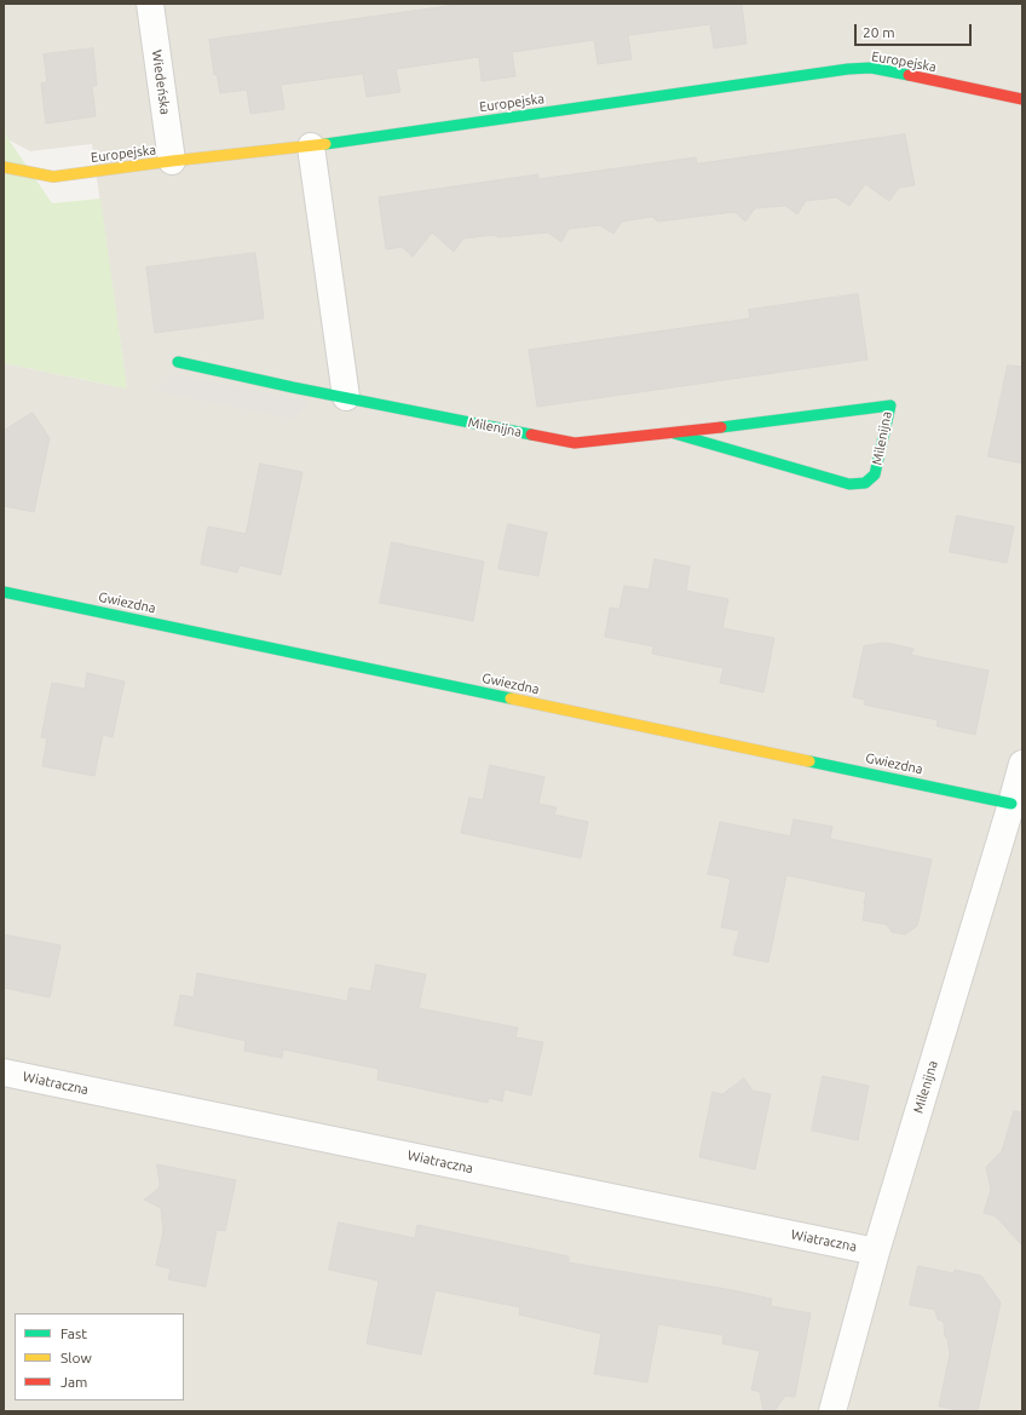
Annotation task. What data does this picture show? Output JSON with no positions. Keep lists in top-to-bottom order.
{
  "streets": {
    "street": [
      "Europejska",
      "Wiedeńska",
      "Milenijna",
      "Gwiezdna",
      "Wiatraczna"
    ]
  },
  "crossings": [
    ["Europejska", "Wiedeńska"],
    ["Milenijna", "Gwiezdna"],
    ["Milenijna", "Wiatraczna"]
  ],
  "legend": ["Fast", "Slow", "Jam"],
  "scale_bar": "20 m"
}
